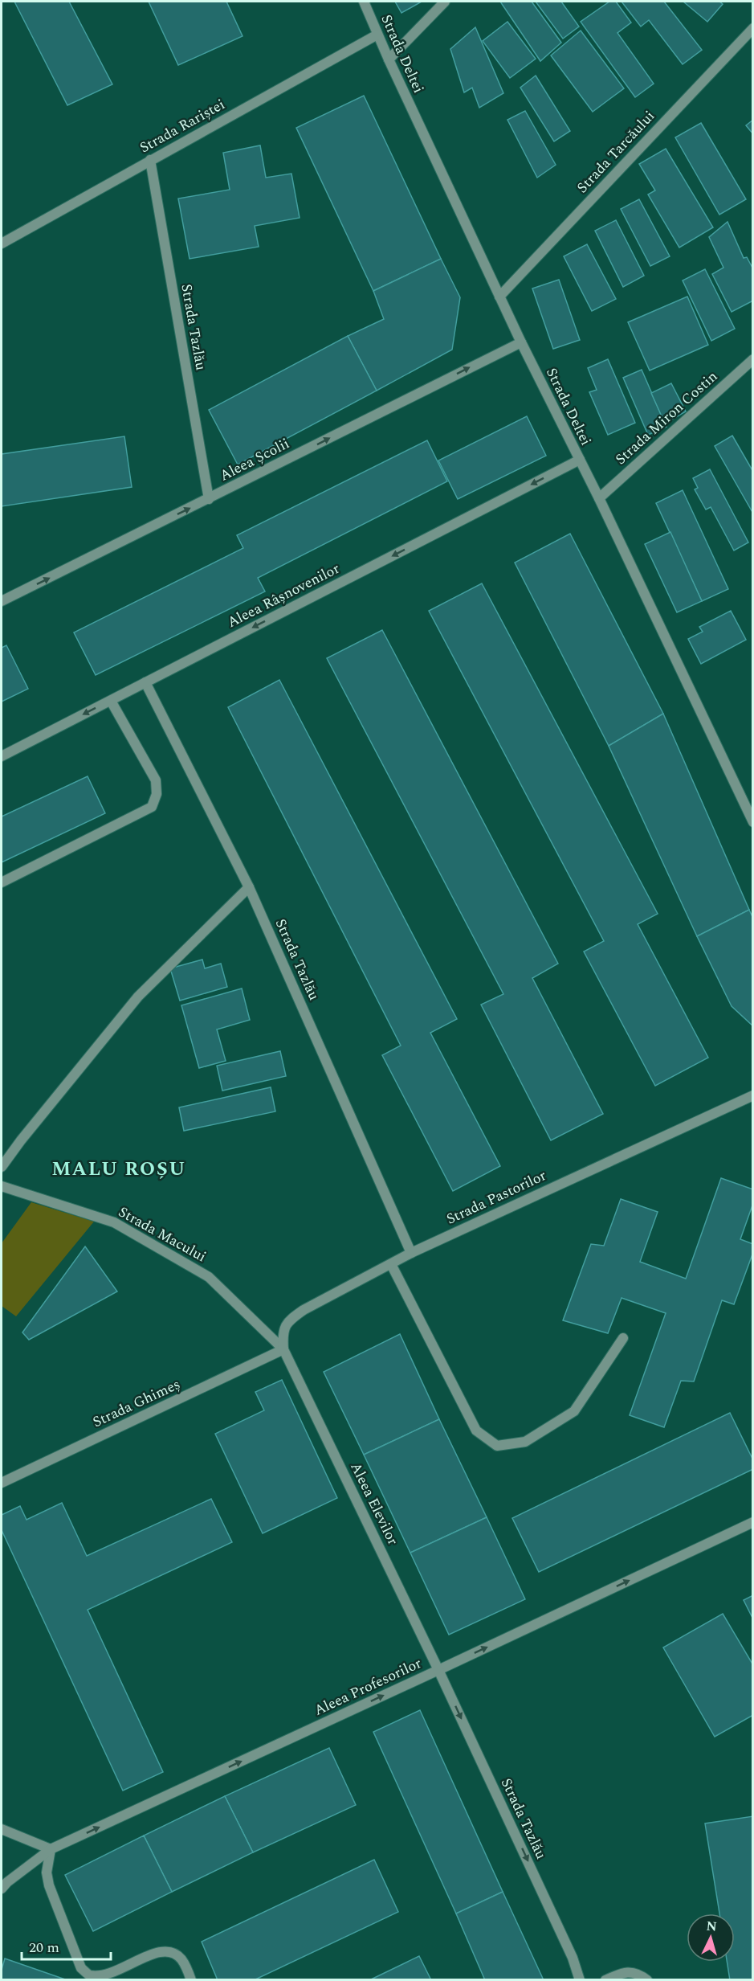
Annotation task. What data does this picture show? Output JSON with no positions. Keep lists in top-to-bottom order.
{
  "streets": {
    "street": [
      "Strada Deltei",
      "Strada Rariștei",
      "Strada Tarcăului",
      "Strada Tazlău",
      "Strada Miron Costin",
      "Aleea Școlii",
      "Aleea Râșnovenilor",
      "Strada Pastorilor",
      "Strada Macului",
      "Strada Ghimeș",
      "Aleea Elevilor",
      "Aleea Profesorilor"
    ]
  },
  "crossings": [
    ["Strada Deltei", "Strada Rariștei"],
    ["Strada Deltei", "Strada Tarcăului"],
    ["Strada Deltei", "Strada Miron Costin"],
    ["Strada Deltei", "Aleea Școlii"],
    ["Strada Deltei", "Aleea Râșnovenilor"],
    ["Strada Rariștei", "Strada Tazlău"],
    ["Strada Tazlău", "Aleea Școlii"],
    ["Strada Tazlău", "Aleea Râșnovenilor"],
    ["Strada Tazlău", "Strada Pastorilor"],
    ["Strada Tazlău", "Aleea Elevilor"],
    ["Strada Tazlău", "Aleea Profesorilor"],
    ["Strada Pastorilor", "Strada Macului"],
    ["Strada Pastorilor", "Strada Ghimeș"],
    ["Strada Pastorilor", "Aleea Elevilor"],
    ["Strada Macului", "Strada Ghimeș"],
    ["Strada Macului", "Aleea Elevilor"],
    ["Strada Ghimeș", "Aleea Elevilor"],
    ["Aleea Elevilor", "Aleea Profesorilor"]
  ],
  "one_way": ["Aleea Școlii", "Aleea Râșnovenilor", "Aleea Profesorilor"],
  "districts": ["MALU ROȘU"],
  "scale_bar": "20 m",
  "north": "top"
}
